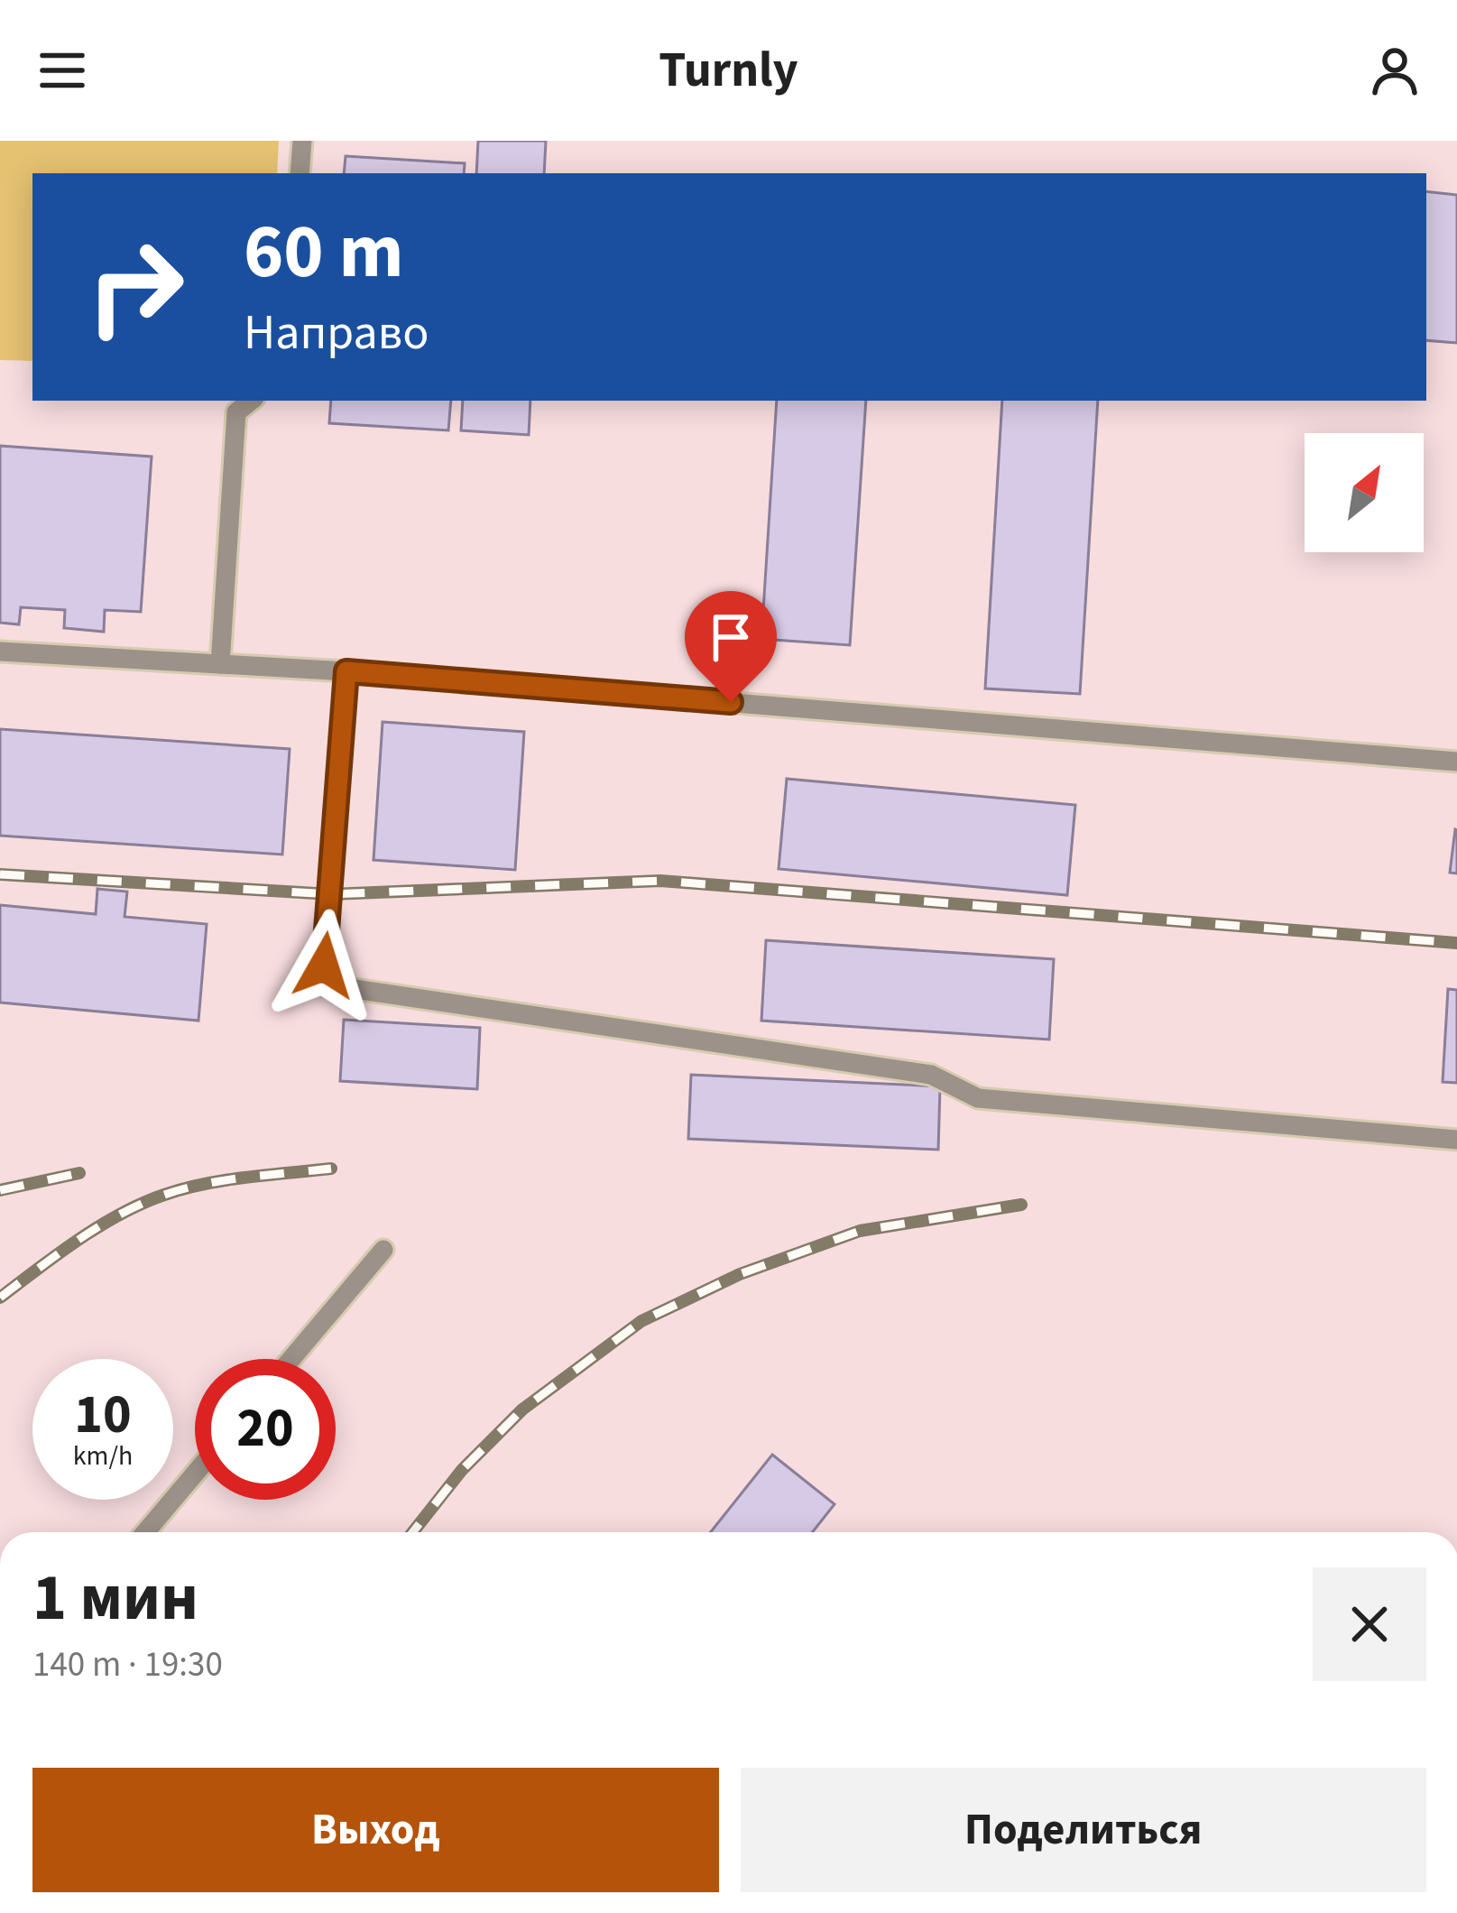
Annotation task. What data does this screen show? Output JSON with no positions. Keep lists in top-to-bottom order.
{
  "north": "top right",
  "page": {
    "header": "Turnly",
    "turn": ["60 m", "Направо"],
    "speed": "10 km/h",
    "limit": "20",
    "heading": ["1 мин", "140 m · 19:30"],
    "buttons": ["Выход", "Поделиться"]
  }
}
